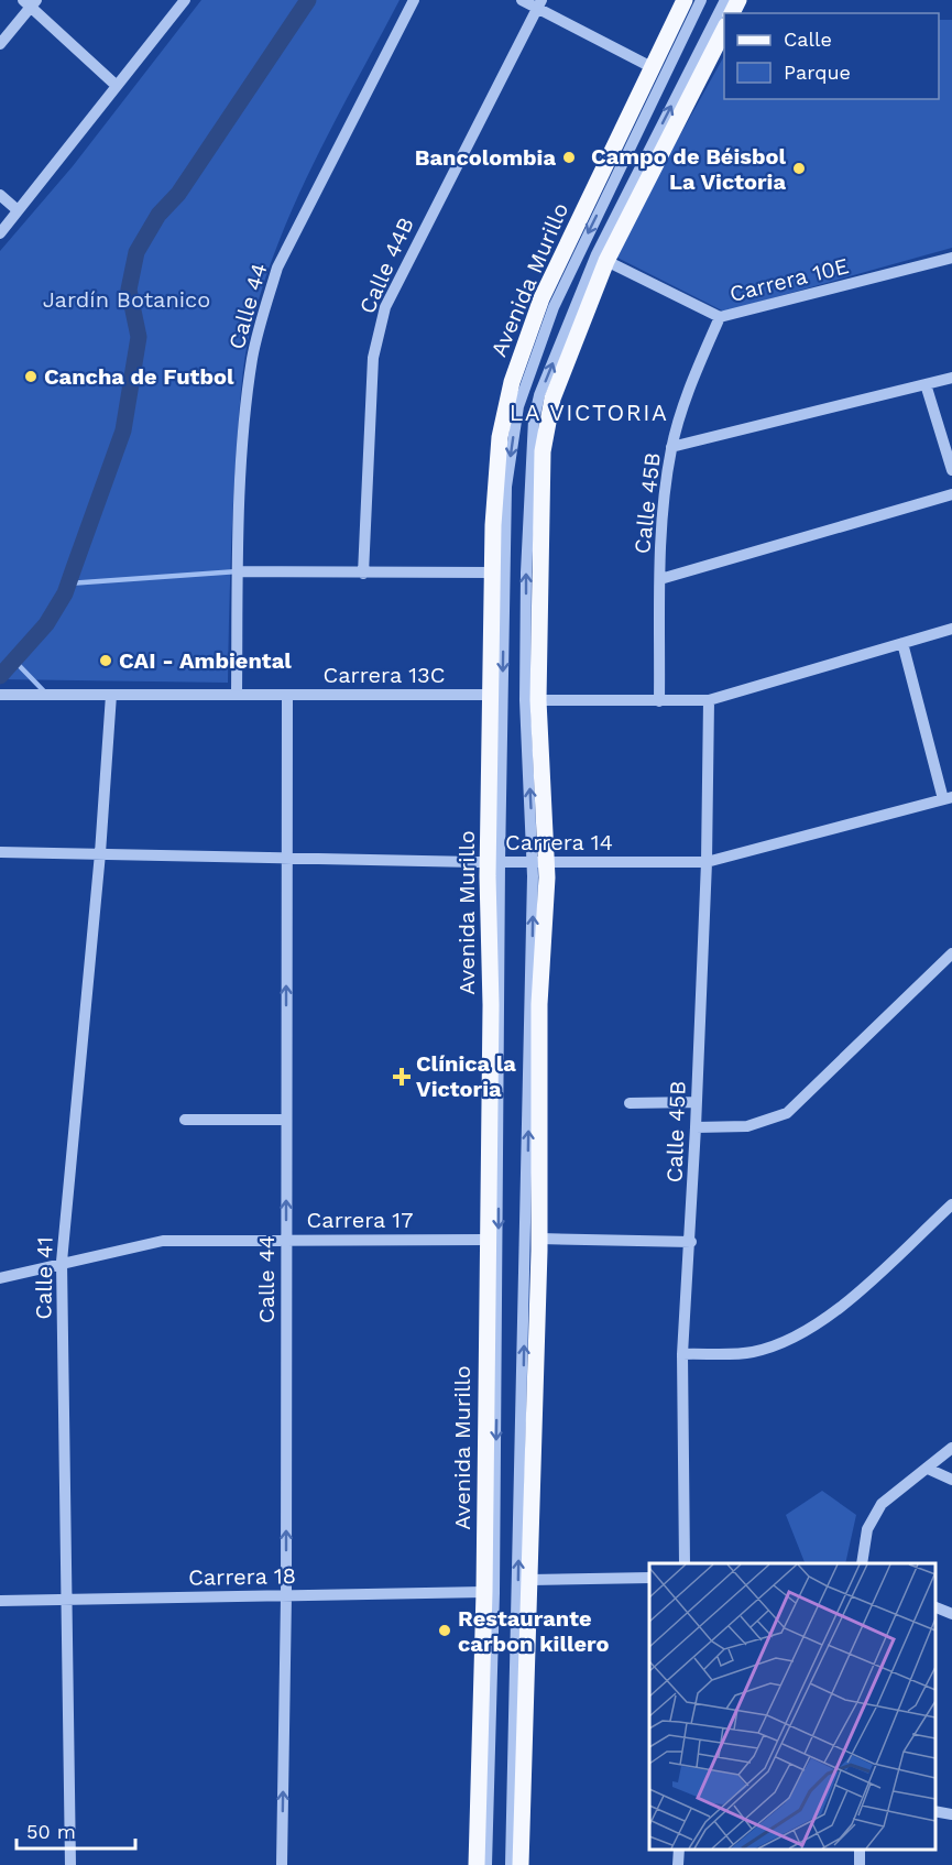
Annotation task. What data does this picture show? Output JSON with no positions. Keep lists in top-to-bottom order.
{
  "streets": {
    "main road": ["Avenida Murillo"],
    "street": [
      "Calle 44B",
      "Carrera 10E",
      "Calle 44",
      "Calle 45B",
      "Carrera 13C",
      "Carrera 14",
      "Carrera 17",
      "Calle 41",
      "Carrera 18"
    ]
  },
  "crossings": [
    ["Avenida Murillo", "Carrera 13C"],
    ["Avenida Murillo", "Carrera 14"],
    ["Avenida Murillo", "Carrera 17"],
    ["Avenida Murillo", "Carrera 18"],
    ["Carrera 10E", "Calle 45B"],
    ["Calle 44", "Carrera 13C"],
    ["Calle 44", "Carrera 14"],
    ["Calle 44", "Carrera 17"],
    ["Calle 44", "Carrera 18"],
    ["Calle 45B", "Carrera 14"],
    ["Carrera 13C", "Calle 41"],
    ["Carrera 14", "Calle 41"],
    ["Carrera 17", "Calle 41"],
    ["Calle 41", "Carrera 18"]
  ],
  "one_way": ["Calle 44"],
  "districts": ["LA VICTORIA"],
  "parks": ["Jardín Botanico"],
  "places": {
    "other": [
      "Bancolombia",
      "Campo de Béisbol La Victoria",
      "Cancha de Futbol",
      "CAI - Ambiental",
      "Restaurante carbon killero"
    ],
    "health": ["Clínica la Victoria"]
  },
  "legend": ["Calle", "Parque"],
  "scale_bar": "50 m"
}
